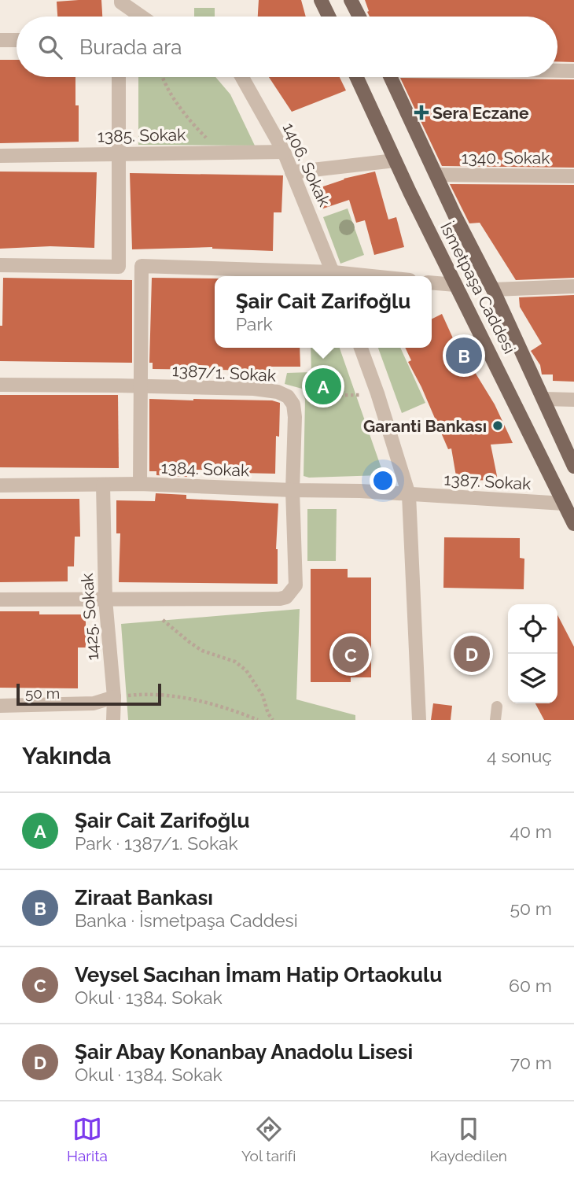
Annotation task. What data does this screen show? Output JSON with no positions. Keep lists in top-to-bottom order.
{
  "streets": {
    "main road": ["İsmetpaşa Caddesi"],
    "street": [
      "1385. Sokak",
      "1340. Sokak",
      "1406. Sokak",
      "1387/1. Sokak",
      "1384. Sokak",
      "1387. Sokak",
      "1425. Sokak"
    ]
  },
  "crossings": [
    ["1385. Sokak", "1406. Sokak"],
    ["1340. Sokak", "İsmetpaşa Caddesi"],
    ["İsmetpaşa Caddesi", "1387. Sokak"],
    ["1387/1. Sokak", "1384. Sokak"],
    ["1387/1. Sokak", "1425. Sokak"],
    ["1384. Sokak", "1387. Sokak"],
    ["1384. Sokak", "1425. Sokak"]
  ],
  "places": {
    "health": ["Sera Eczane"],
    "other": ["Garanti Bankası"]
  },
  "scale_bar": "50 m",
  "page": {
    "search": "Burada ara",
    "popup": ["Şair Cait Zarifoğlu", "Park"],
    "pins": [
      "B",
      "A",
      "D",
      "C"
    ],
    "scale": "50 m",
    "heading": ["Yakında", "4 sonuç"],
    "list": [
      {
        "mark": "A",
        "name": "Şair Cait Zarifoğlu",
        "note": "Park · 1387/1. Sokak",
        "value": "40 m"
      },
      {
        "mark": "B",
        "name": "Ziraat Bankası",
        "note": "Banka · İsmetpaşa Caddesi",
        "value": "50 m"
      },
      {
        "mark": "C",
        "name": "Veysel Sacıhan İmam Hatip Ortaokulu",
        "note": "Okul · 1384. Sokak",
        "value": "60 m"
      },
      {
        "mark": "D",
        "name": "Şair Abay Konanbay Anadolu Lisesi",
        "note": "Okul · 1384. Sokak",
        "value": "70 m"
      }
    ],
    "nav": ["Harita", "Yol tarifi", "Kaydedilen"]
  }
}
